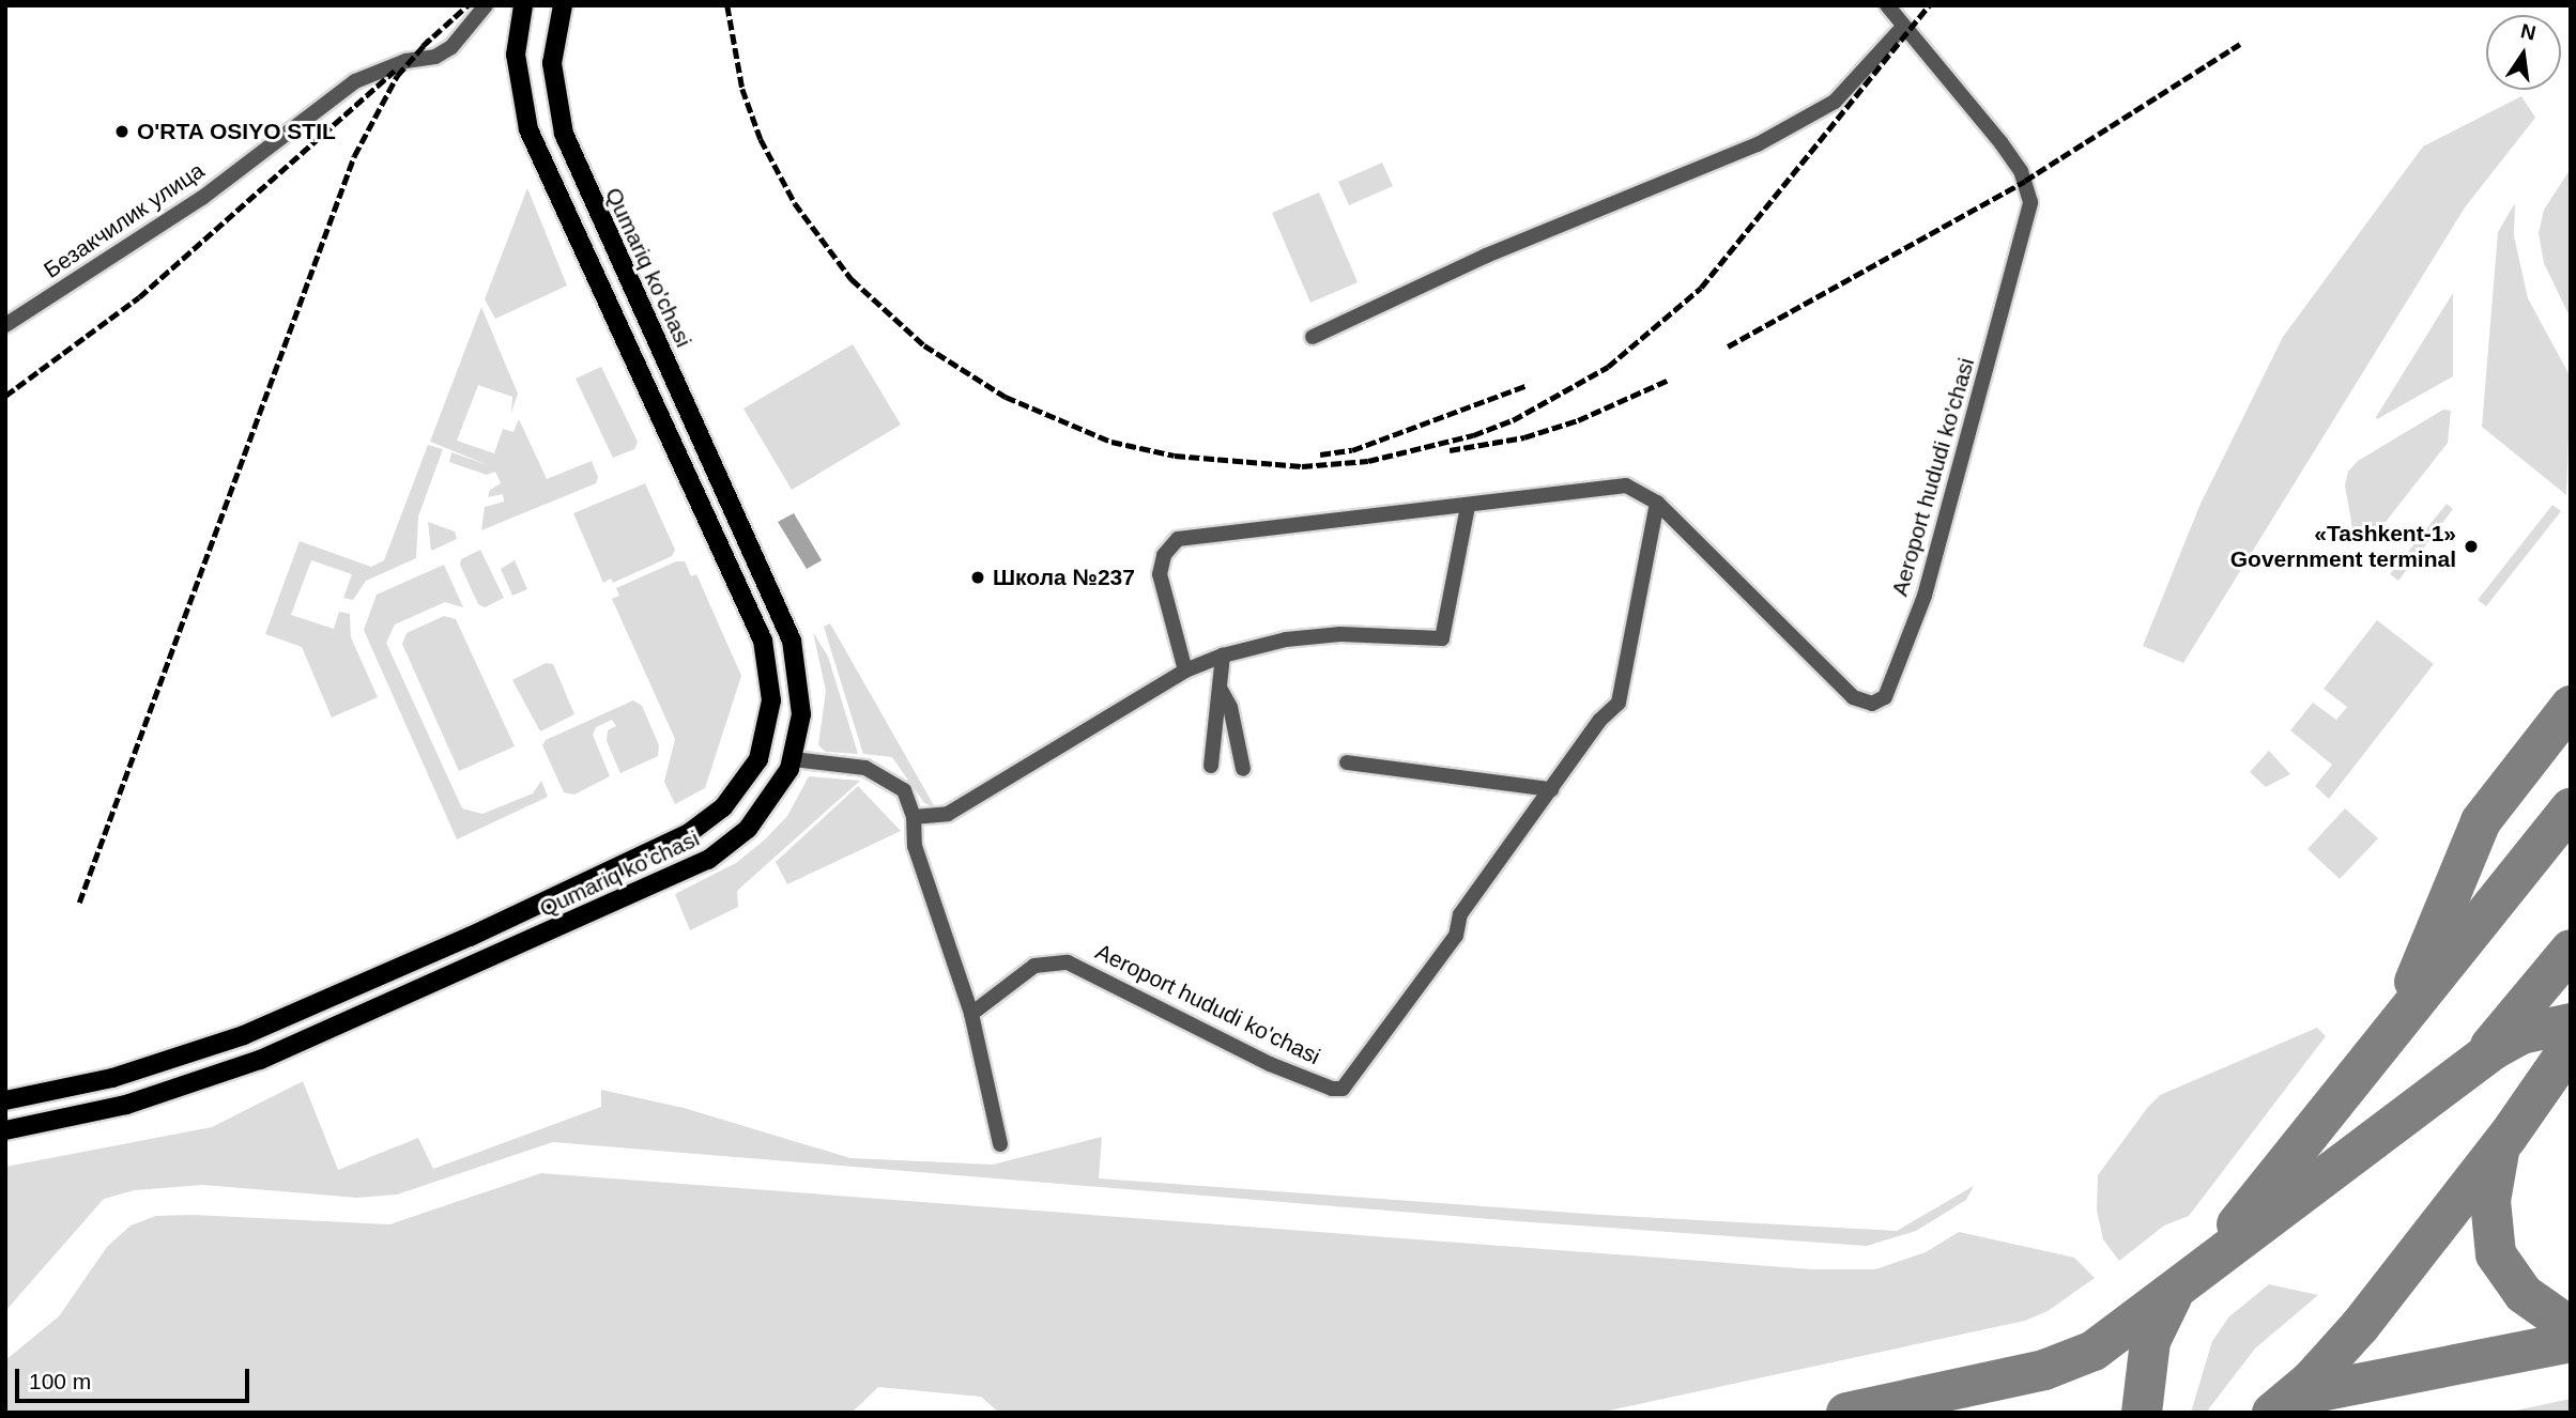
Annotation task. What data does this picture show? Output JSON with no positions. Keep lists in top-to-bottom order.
{
  "streets": {
    "main road": ["Qumariq ko'chasi"],
    "street": ["Безакчилик улица", "Aeroport hududi ko'chasi"]
  },
  "places": ["O'RTA OSIYO STIL", "«Tashkent-1» Government terminal", "Школа №237"],
  "scale_bar": "100 m",
  "north": "top"
}
